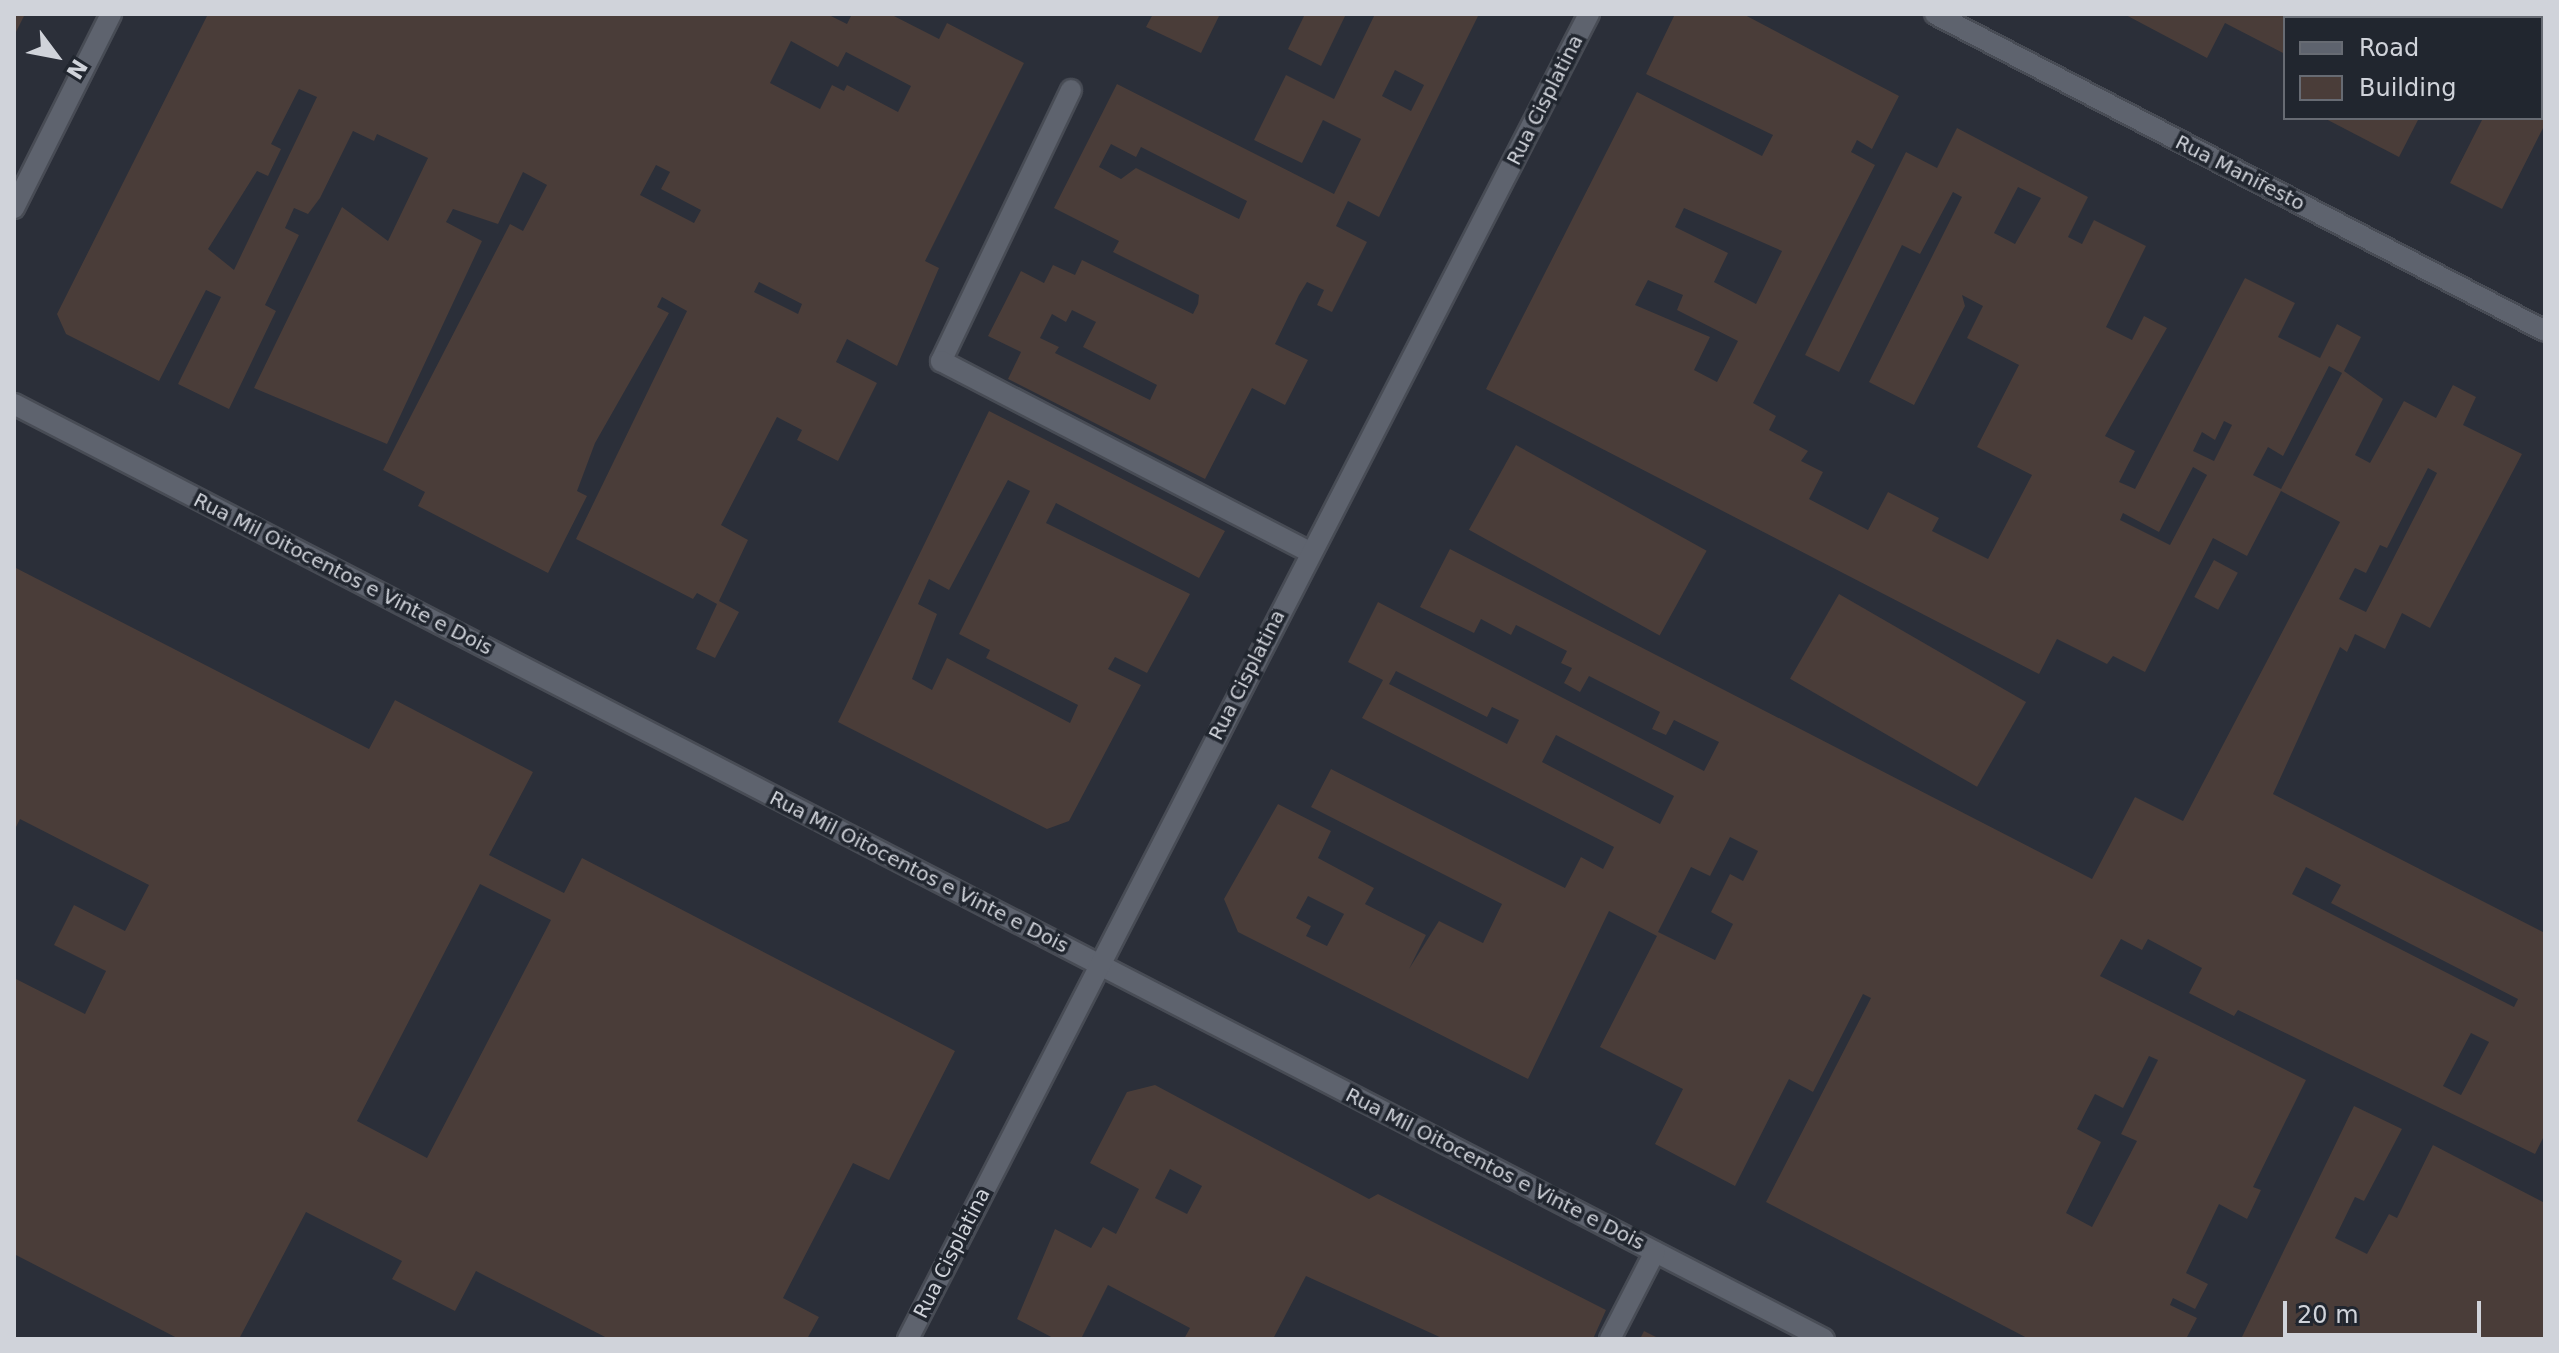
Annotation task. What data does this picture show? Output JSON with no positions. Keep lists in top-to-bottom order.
{
  "streets": {
    "street": ["Rua Cisplatina", "Rua Manifesto", "Rua Mil Oitocentos e Vinte e Dois"]
  },
  "crossings": [
    ["Rua Cisplatina", "Rua Mil Oitocentos e Vinte e Dois"]
  ],
  "legend": ["Road", "Building"],
  "scale_bar": "20 m",
  "north": "bottom right"
}
